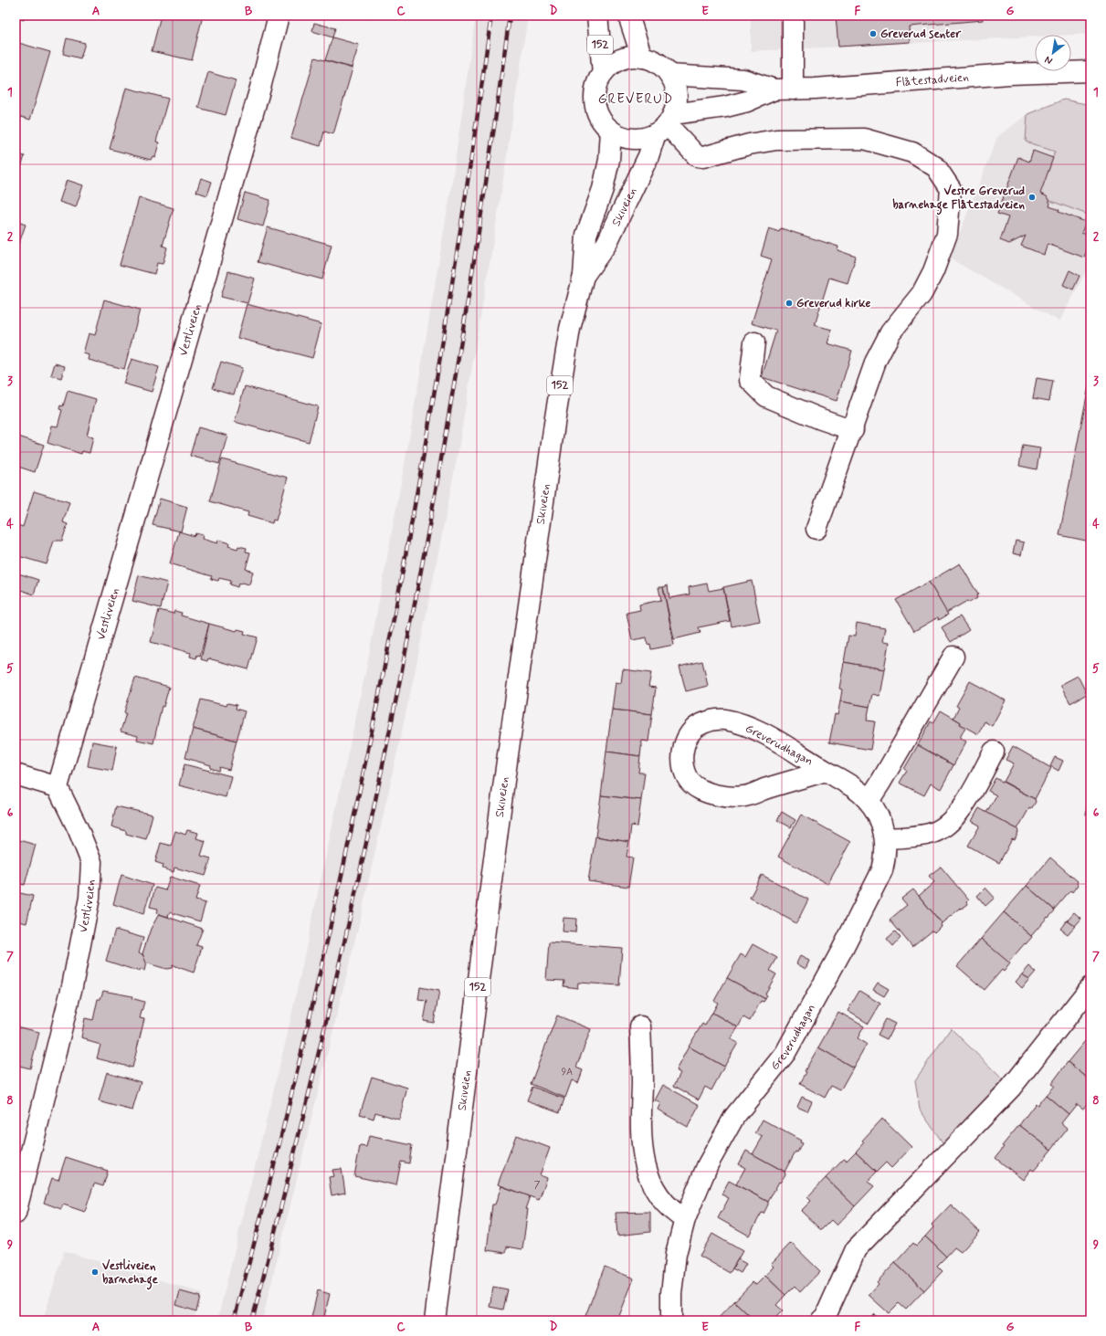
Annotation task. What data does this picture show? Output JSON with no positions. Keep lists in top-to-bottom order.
{
  "streets": {
    "street": [
      "152",
      "Flåtestadveien",
      "Skiveien",
      "Vestliveien",
      "Greverudhagan"
    ]
  },
  "crossings": [
    ["152", "Flåtestadveien"],
    ["152", "Skiveien"],
    ["Flåtestadveien", "Skiveien"]
  ],
  "districts": ["GREVERUD"],
  "places": [
    "Greverud senter",
    "Vestre Greverud barnehage Flåtestadveien",
    "Greverud kirke",
    "Vestliveien barnehage"
  ],
  "house_numbers": ["9A", "7"],
  "north": "bottom left",
  "grid": {
    "columns": [
      "A",
      "B",
      "C",
      "D",
      "E",
      "F",
      "G"
    ],
    "rows": [
      "1",
      "2",
      "3",
      "4",
      "5",
      "6",
      "7",
      "8",
      "9"
    ]
  }
}
